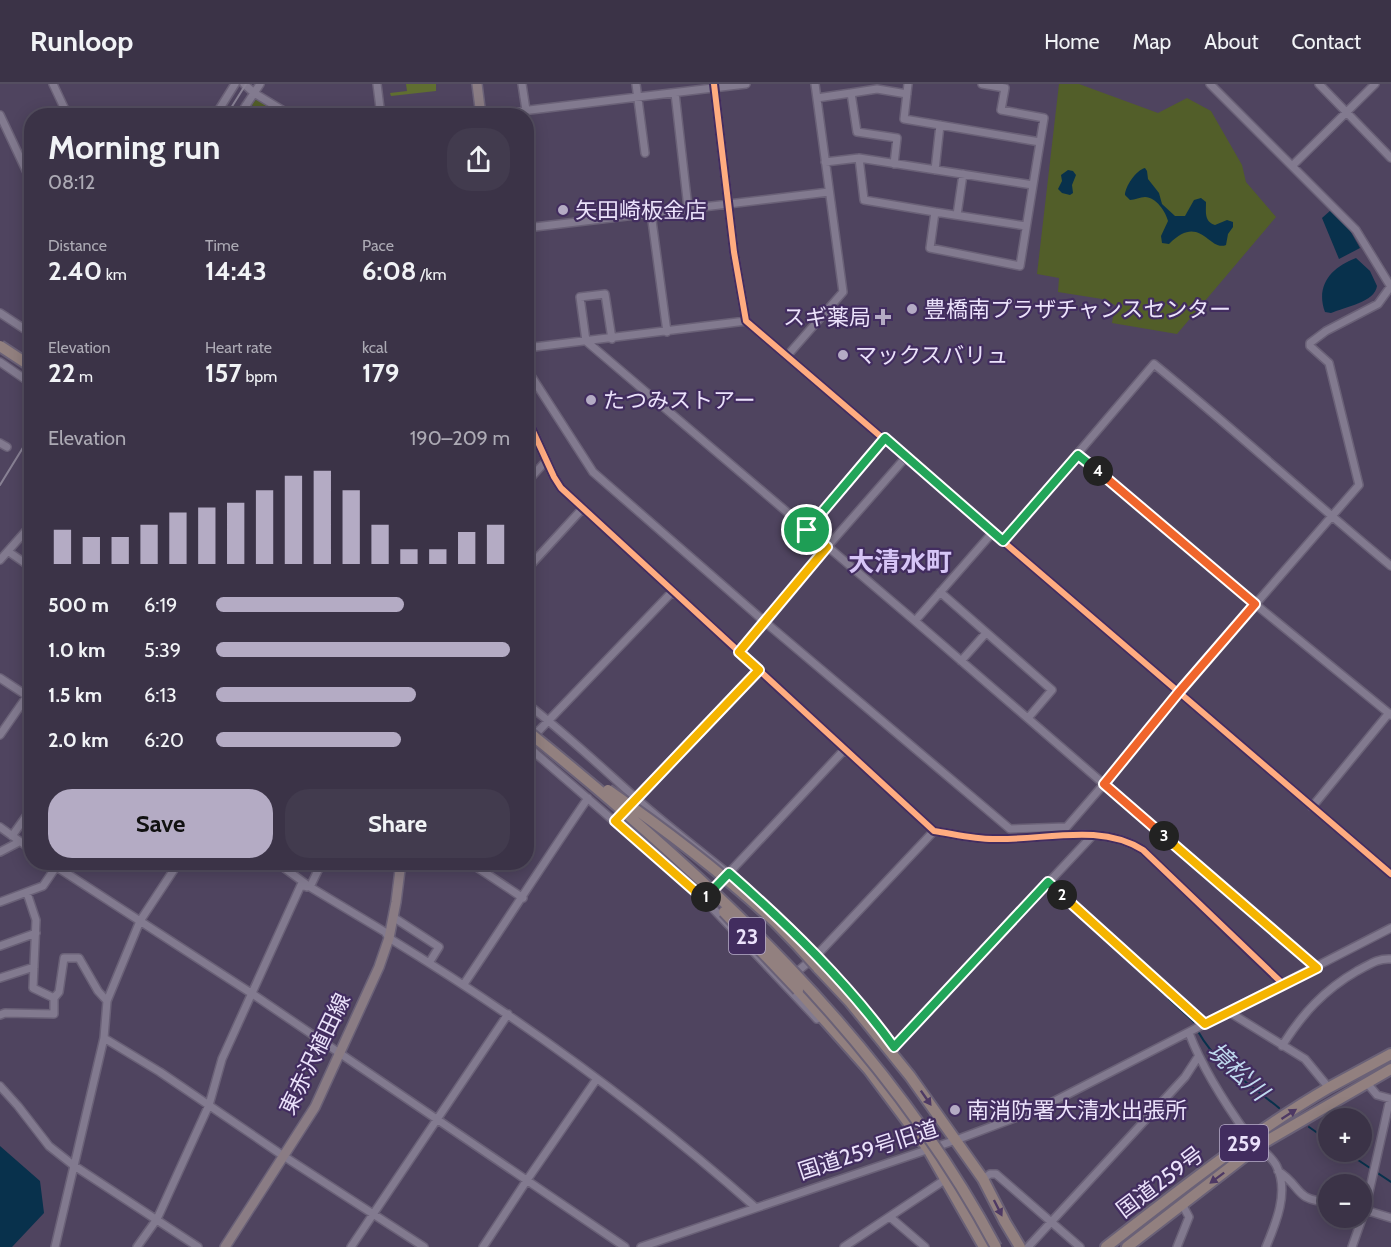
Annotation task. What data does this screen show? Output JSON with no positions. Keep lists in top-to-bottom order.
{
  "streets": {
    "highway": ["23", "259", "国道259号"],
    "main road": ["東赤沢植田線"],
    "street": ["国道259号旧道"]
  },
  "crossings": [
    ["23", "国道259号旧道"]
  ],
  "districts": ["大清水町"],
  "water": ["境松川"],
  "places": {
    "other": [
      "矢田崎板金店",
      "豊橋南プラザチャンスセンター",
      "マックスバリュ",
      "たつみストアー",
      "南消防署大清水出張所"
    ],
    "health": ["スギ薬局"]
  },
  "page": {
    "header": "Runloop",
    "nav": [
      "Home",
      "Map",
      "About",
      "Contact"
    ],
    "heading": ["Morning run", "08:12"],
    "stats": [
      ["Distance", "2.40 km"],
      ["Time", "14:43"],
      ["Pace", "6:08 /km"],
      ["Elevation", "22 m"],
      ["Heart rate", "157 bpm"],
      ["kcal", "179"]
    ],
    "chart": ["Elevation", "190–209 m"],
    "pins": [
      "4",
      "3",
      "2",
      "1"
    ],
    "list": [
      {
        "name": "500 m",
        "note": "6:19"
      },
      {
        "name": "1.0 km",
        "note": "5:39"
      },
      {
        "name": "1.5 km",
        "note": "6:13"
      },
      {
        "name": "2.0 km",
        "note": "6:20"
      }
    ],
    "buttons": ["Save", "Share"],
    "map_buttons": ["+", "−"]
  }
}
